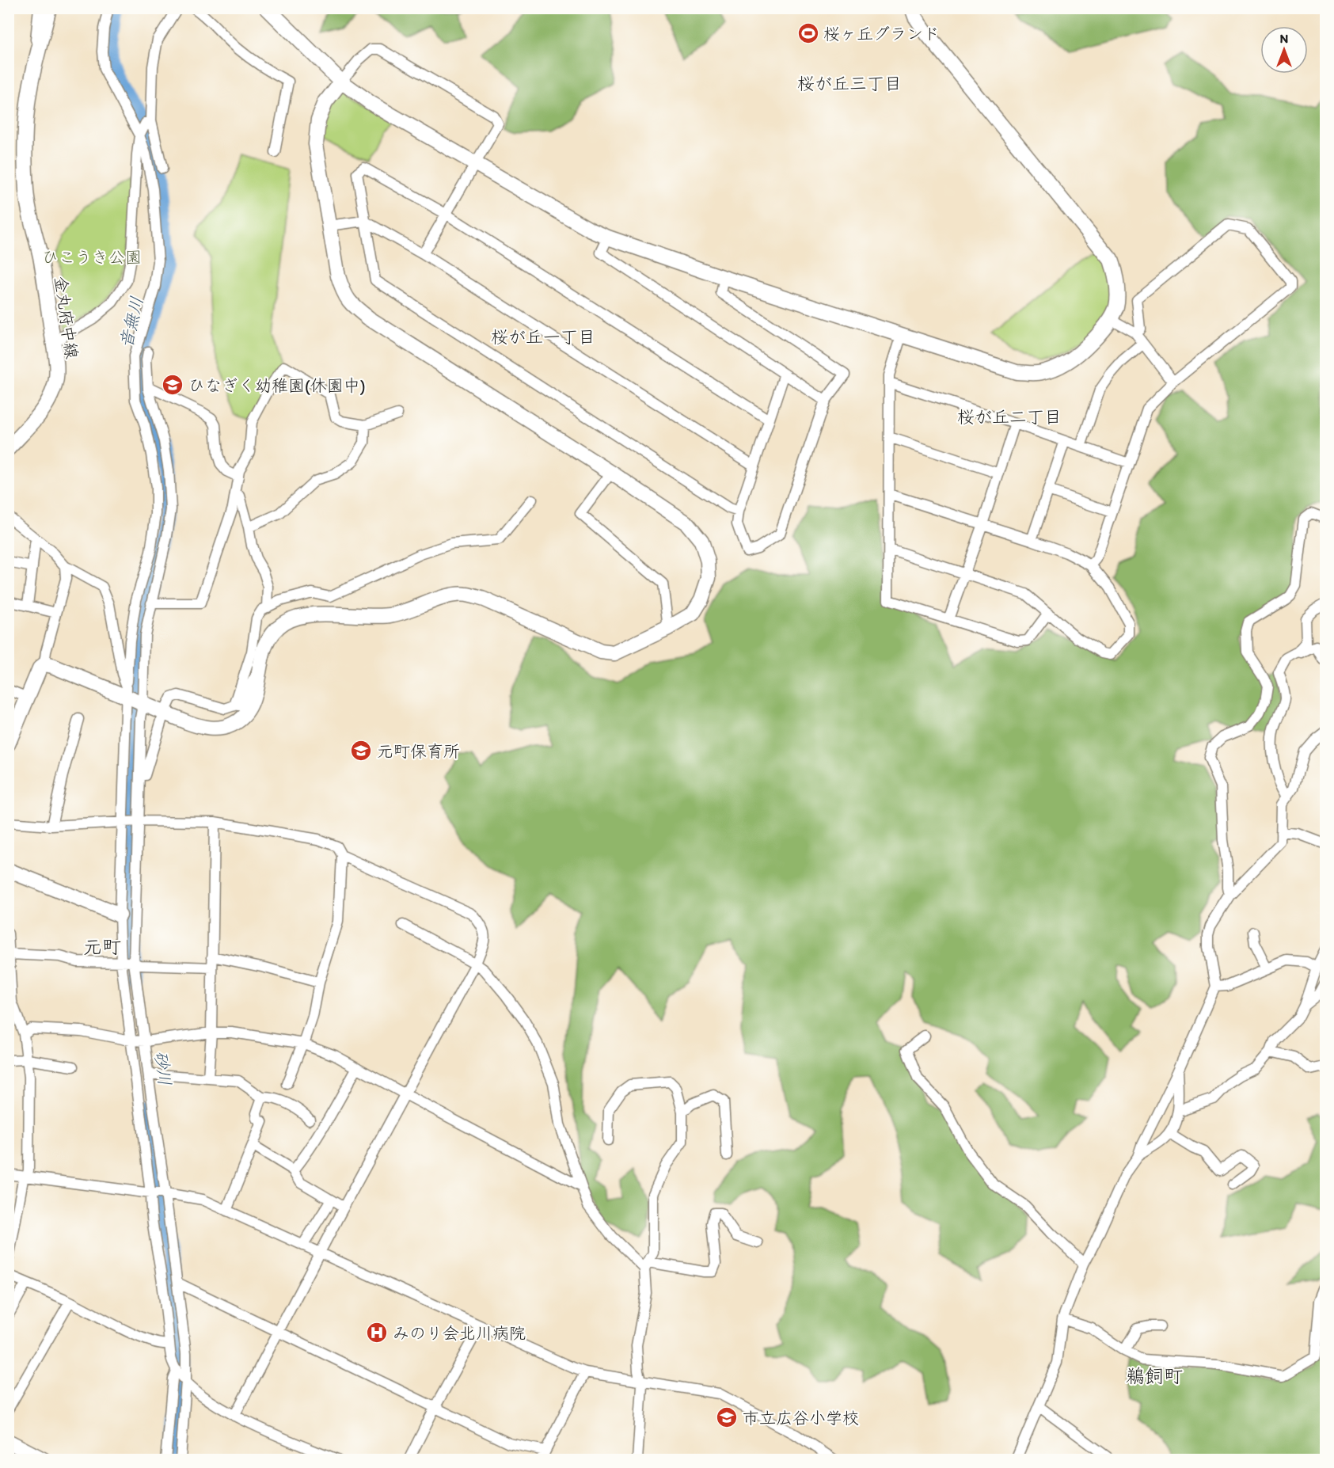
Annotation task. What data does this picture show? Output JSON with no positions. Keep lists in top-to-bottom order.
{
  "streets": {
    "street": ["金丸府中線"]
  },
  "districts": [
    "桜が丘三丁目",
    "桜が丘一丁目",
    "桜が丘二丁目",
    "元町",
    "鵜飼町"
  ],
  "water": ["音無川", "砂川"],
  "parks": ["ひこうき公園"],
  "places": {
    "sports": ["桜ヶ丘グランド"],
    "school or university": ["ひなぎく幼稚園(休園中)", "元町保育所", "市立広谷小学校"],
    "hospital": ["みのり会北川病院"]
  },
  "north": "top"
}
